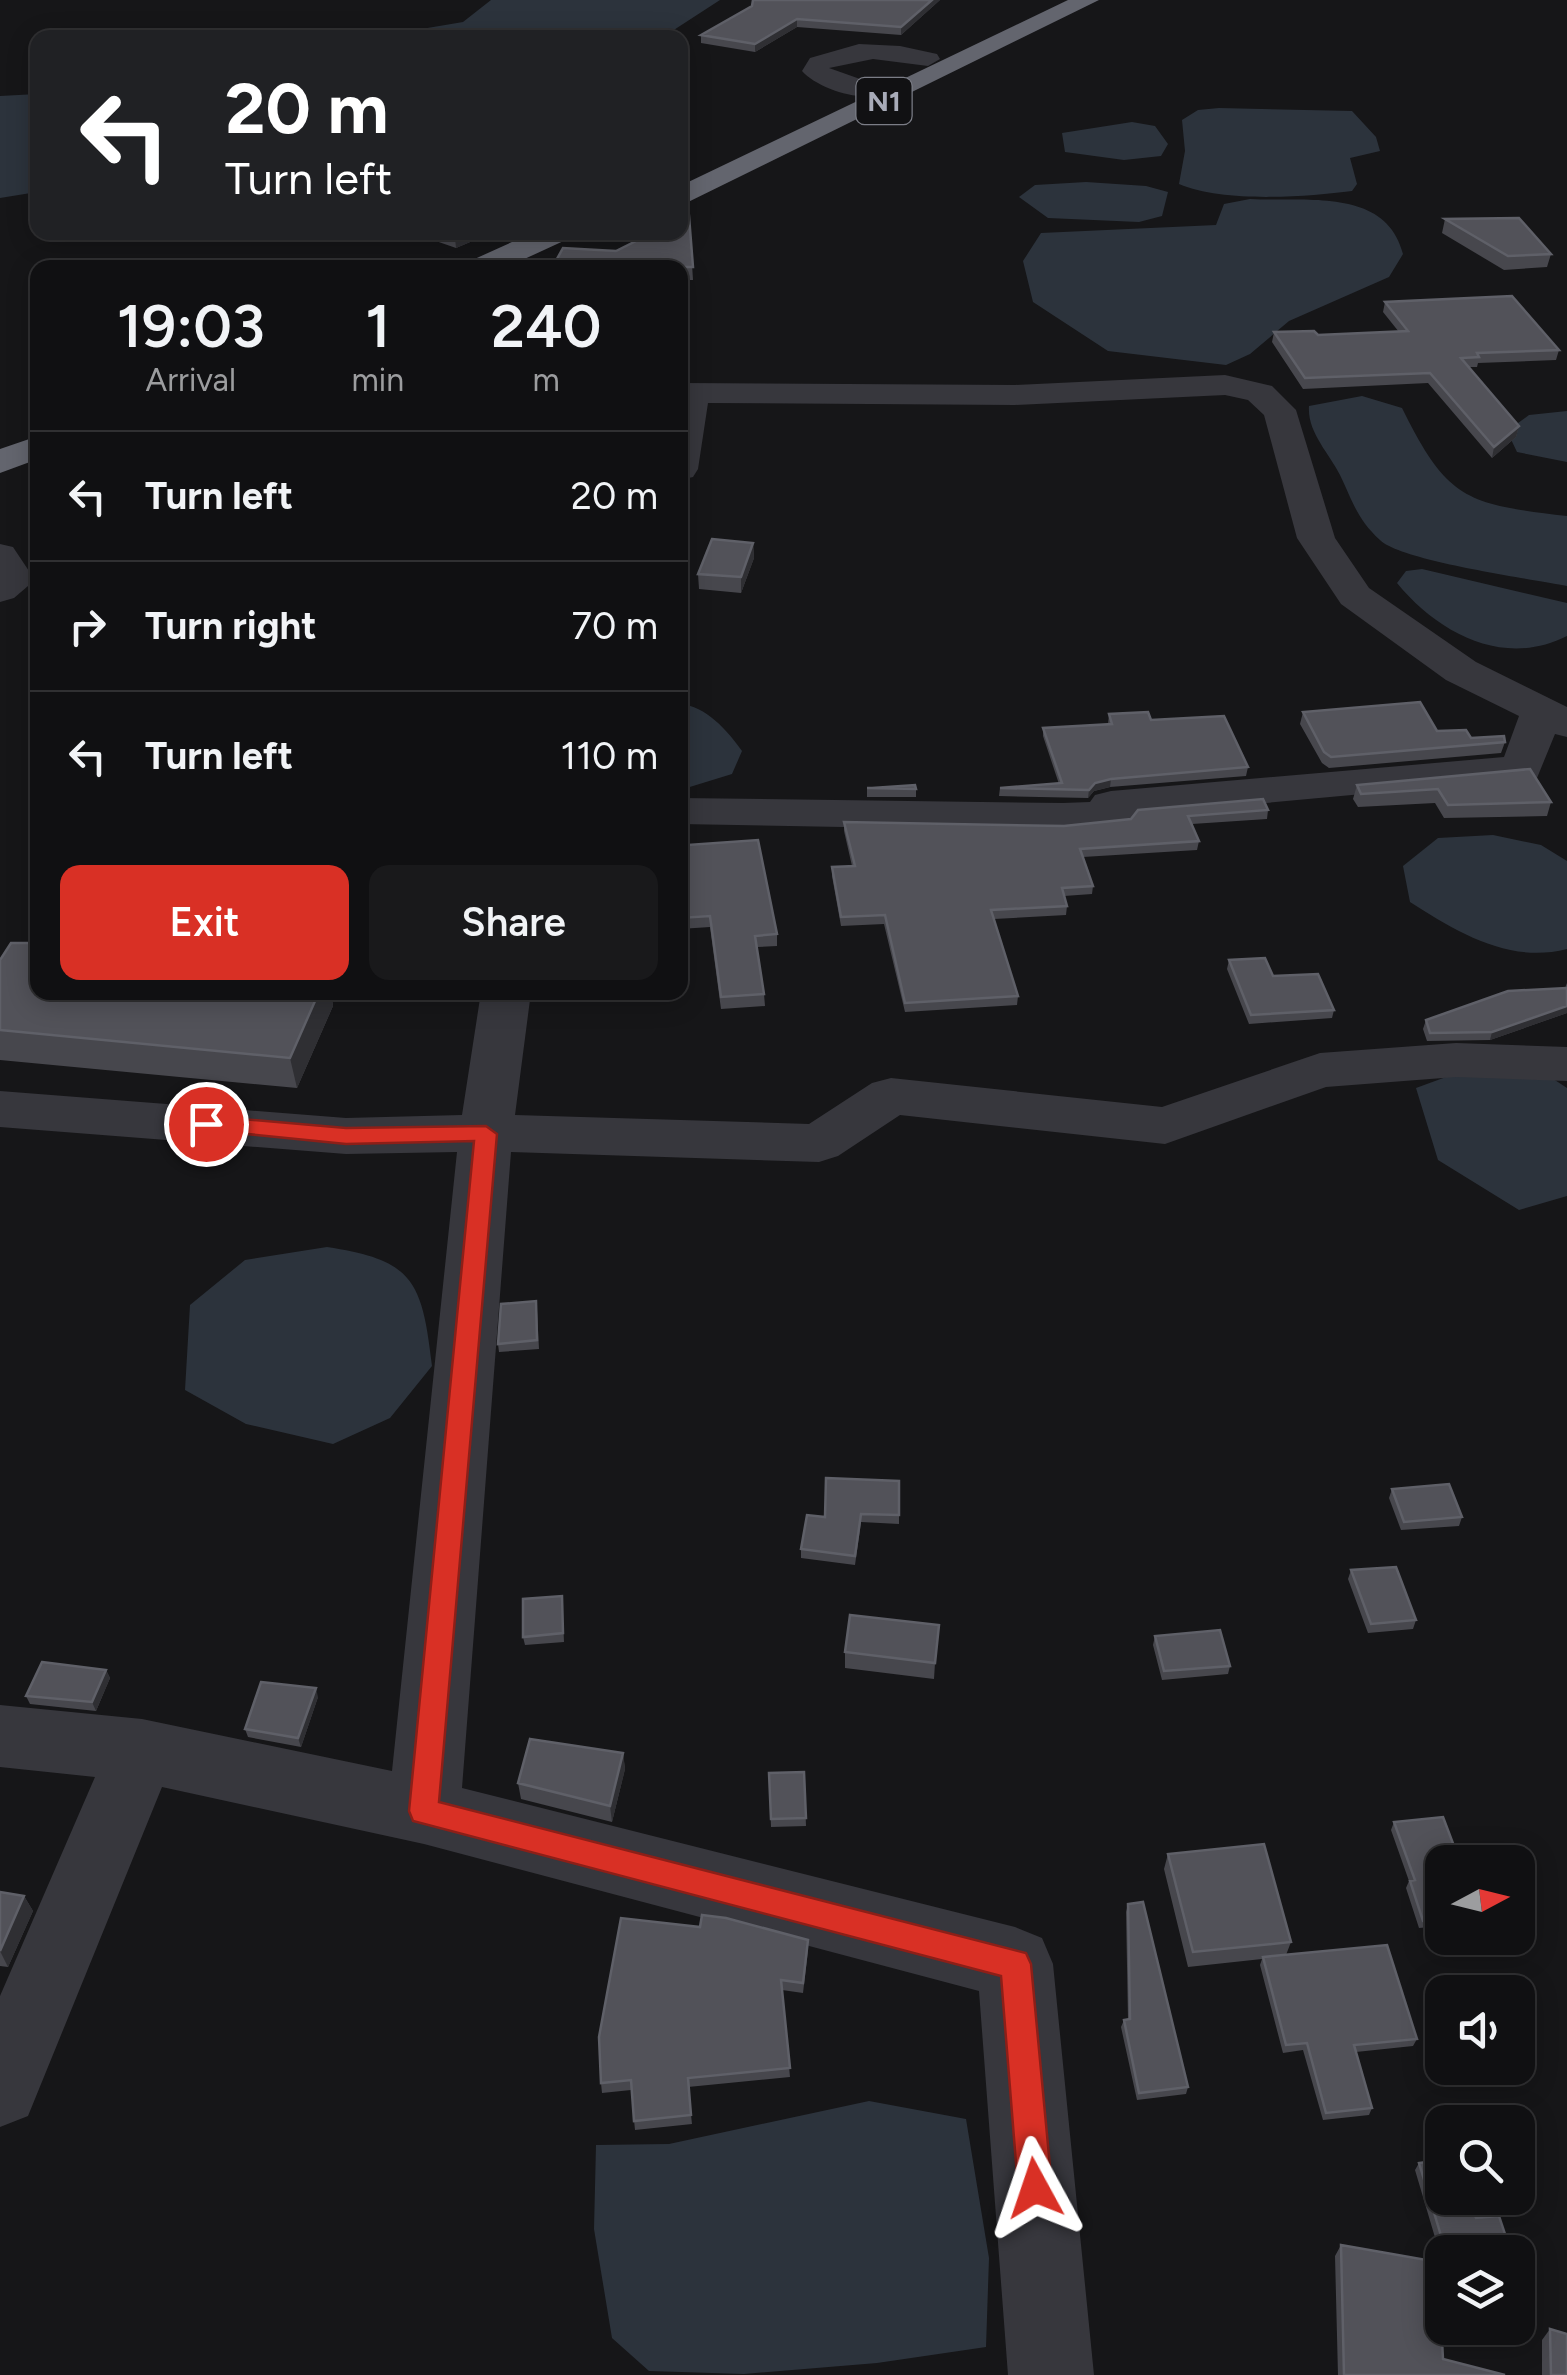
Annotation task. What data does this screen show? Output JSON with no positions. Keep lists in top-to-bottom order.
{
  "streets": {
    "highway": ["N1"]
  },
  "north": "right",
  "page": {
    "turn": ["20 m", "Turn left"],
    "eta": [
      "19:03",
      "Arrival",
      "1",
      "min",
      "240",
      "m"
    ],
    "list": [
      {
        "name": "Turn left",
        "value": "20 m"
      },
      {
        "name": "Turn right",
        "value": "70 m"
      },
      {
        "name": "Turn left",
        "value": "110 m"
      }
    ],
    "buttons": ["Exit", "Share"]
  }
}
